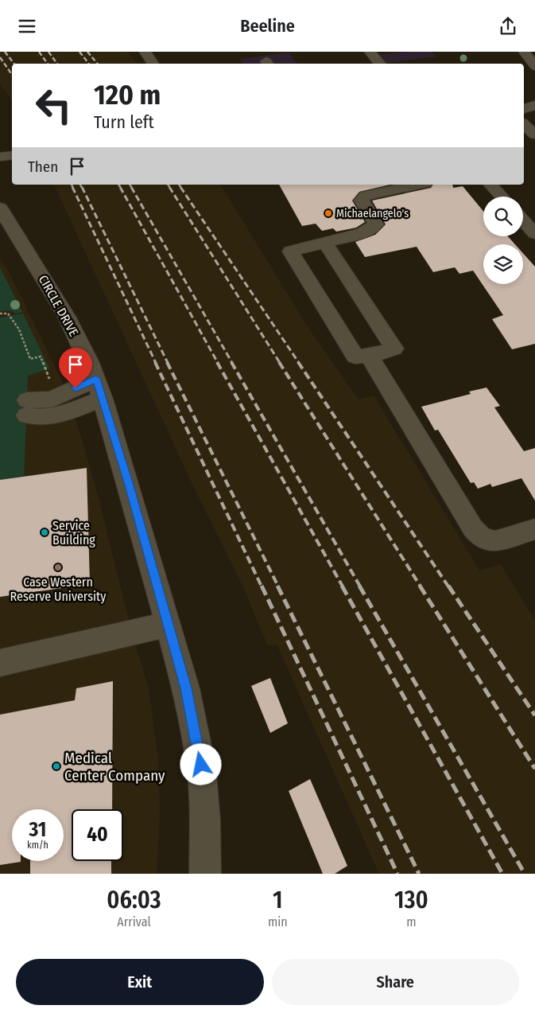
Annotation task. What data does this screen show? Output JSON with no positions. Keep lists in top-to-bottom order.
{
  "streets": {
    "street": ["CIRCLE DRIVE"]
  },
  "places": [
    "Michaelangelo's",
    "Service Building",
    "Case Western Reserve University",
    "Medical Center Company"
  ],
  "page": {
    "header": "Beeline",
    "turn": ["120 m", "Turn left"],
    "then": "Then",
    "speed": "31 km/h",
    "limit": "40",
    "eta": [
      "06:03",
      "Arrival",
      "1",
      "min",
      "130",
      "m"
    ],
    "buttons": ["Exit", "Share"]
  }
}
